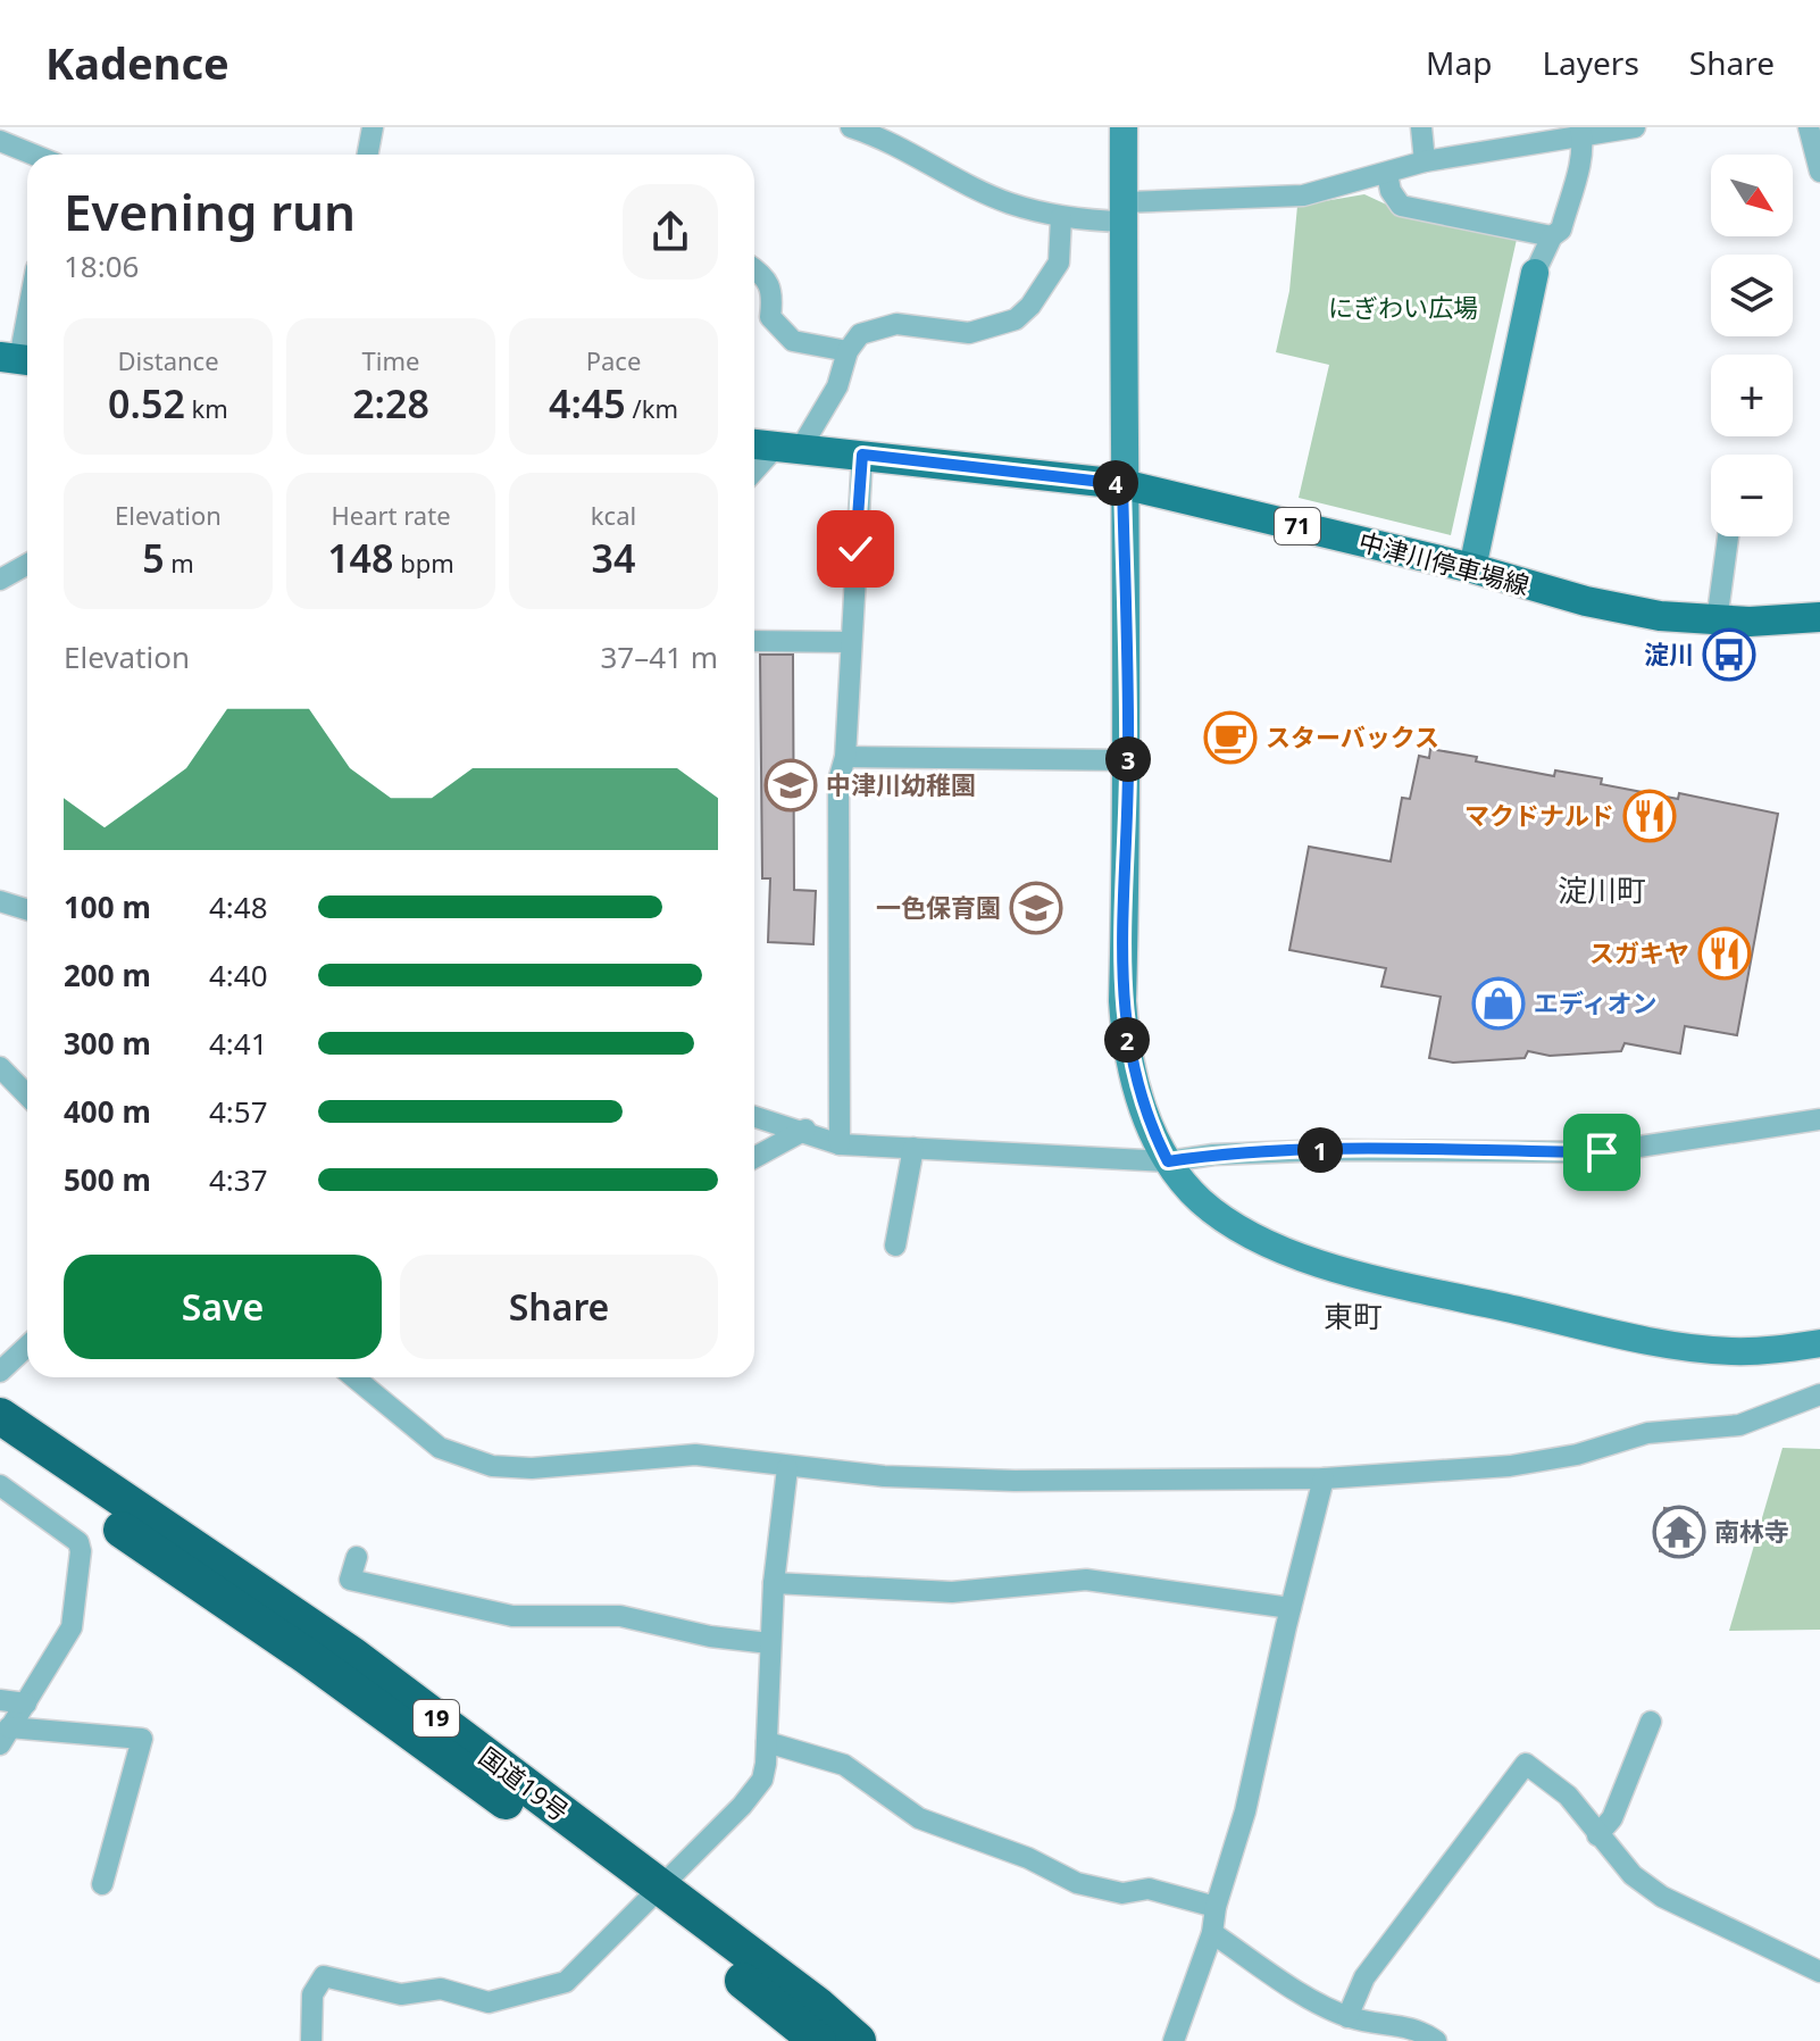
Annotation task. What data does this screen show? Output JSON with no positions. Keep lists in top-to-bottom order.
{
  "streets": {
    "highway": ["19", "国道19号"],
    "main road": ["71", "中津川停車場線"]
  },
  "districts": ["淀川町", "東町"],
  "parks": ["にぎわい広場"],
  "places": {
    "bus stop": ["淀川"],
    "cafe": ["スターバックス"],
    "school or university": ["中津川幼稚園", "一色保育園"],
    "restaurant": ["マクドナルド", "スガキヤ"],
    "shop": ["エディオン"],
    "temple": ["南林寺"]
  },
  "north": "bottom right",
  "page": {
    "header": "Kadence",
    "nav": ["Map", "Layers", "Share"],
    "map_buttons": ["+", "−"],
    "heading": ["Evening run", "18:06"],
    "stats": [
      ["Distance", "0.52 km"],
      ["Time", "2:28"],
      ["Pace", "4:45 /km"],
      ["Elevation", "5 m"],
      ["Heart rate", "148 bpm"],
      ["kcal", "34"]
    ],
    "pins": [
      "4",
      "3",
      "2",
      "1"
    ],
    "chart": ["Elevation", "37–41 m"],
    "list": [
      {
        "name": "100 m",
        "note": "4:48"
      },
      {
        "name": "200 m",
        "note": "4:40"
      },
      {
        "name": "300 m",
        "note": "4:41"
      },
      {
        "name": "400 m",
        "note": "4:57"
      },
      {
        "name": "500 m",
        "note": "4:37"
      }
    ],
    "buttons": ["Save", "Share"]
  }
}
